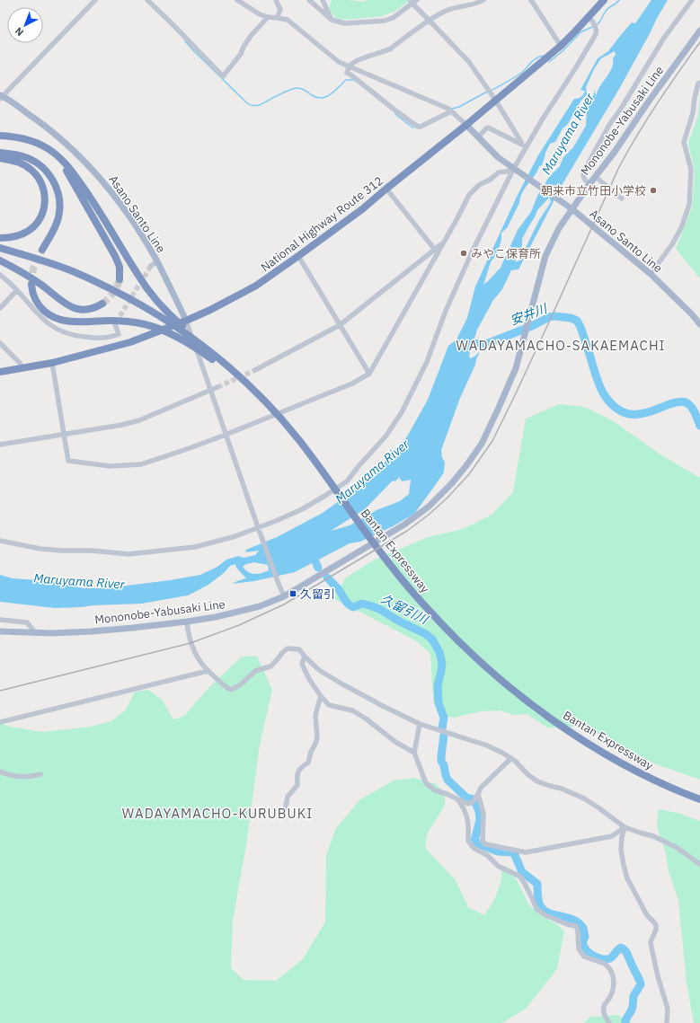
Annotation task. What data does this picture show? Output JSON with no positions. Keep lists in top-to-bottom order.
{
  "streets": {
    "highway": ["National Highway Route 312", "Bantan Expressway"],
    "main road": ["Mononobe-Yabusaki Line", "Asano Santo Line"]
  },
  "crossings": [
    ["Mononobe-Yabusaki Line", "Asano Santo Line"],
    ["Asano Santo Line", "National Highway Route 312"]
  ],
  "districts": ["WADAYAMACHO-SAKAEMACHI", "WADAYAMACHO-KURUBUKI"],
  "water": ["Maruyama River", "安井川", "久留引川"],
  "places": {
    "other": ["朝来市立竹田小学校", "みやこ保育所"],
    "transit": ["久留引"]
  },
  "north": "bottom left"
}
